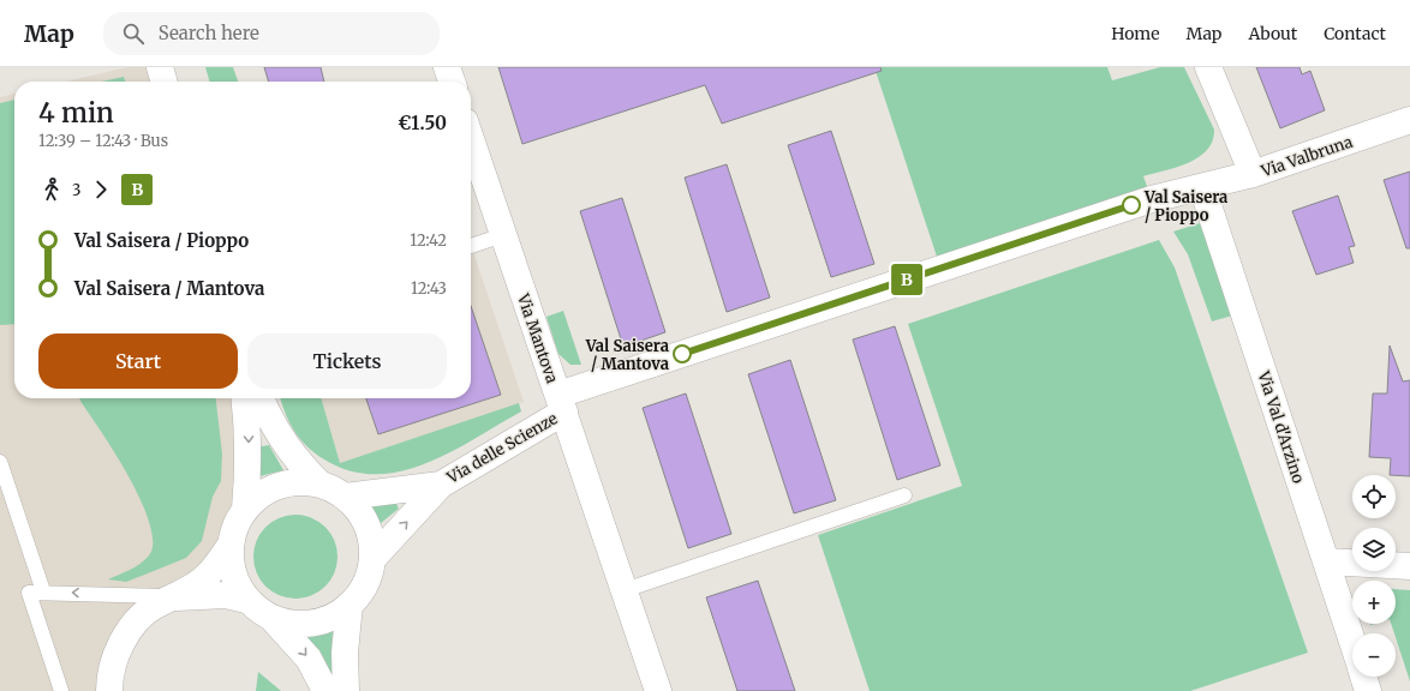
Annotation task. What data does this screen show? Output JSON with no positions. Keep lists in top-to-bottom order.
{
  "streets": {
    "street": [
      "Via Valbruna",
      "Via Mantova",
      "Via Val d'Arzino",
      "Via delle Scienze"
    ]
  },
  "crossings": [
    ["Via Valbruna", "Via Mantova"],
    ["Via Valbruna", "Via Val d'Arzino"],
    ["Via Valbruna", "Via delle Scienze"],
    ["Via Mantova", "Via delle Scienze"]
  ],
  "places": ["Val Saisera / Pioppo", "Val Saisera / Mantova"],
  "lines": ["bus line B"],
  "page": {
    "header": "Map",
    "search": "Search here",
    "nav": [
      "Home",
      "Map",
      "About",
      "Contact"
    ],
    "on_map": "B",
    "heading": ["4 min", "12:39 – 12:43 · Bus", "€1.50"],
    "legs": ["3", "B"],
    "list": [
      {
        "name": "Val Saisera / Pioppo",
        "value": "12:42"
      },
      {
        "name": "Val Saisera / Mantova",
        "value": "12:43"
      }
    ],
    "buttons": ["Start", "Tickets"],
    "map_buttons": ["+", "−"]
  }
}
